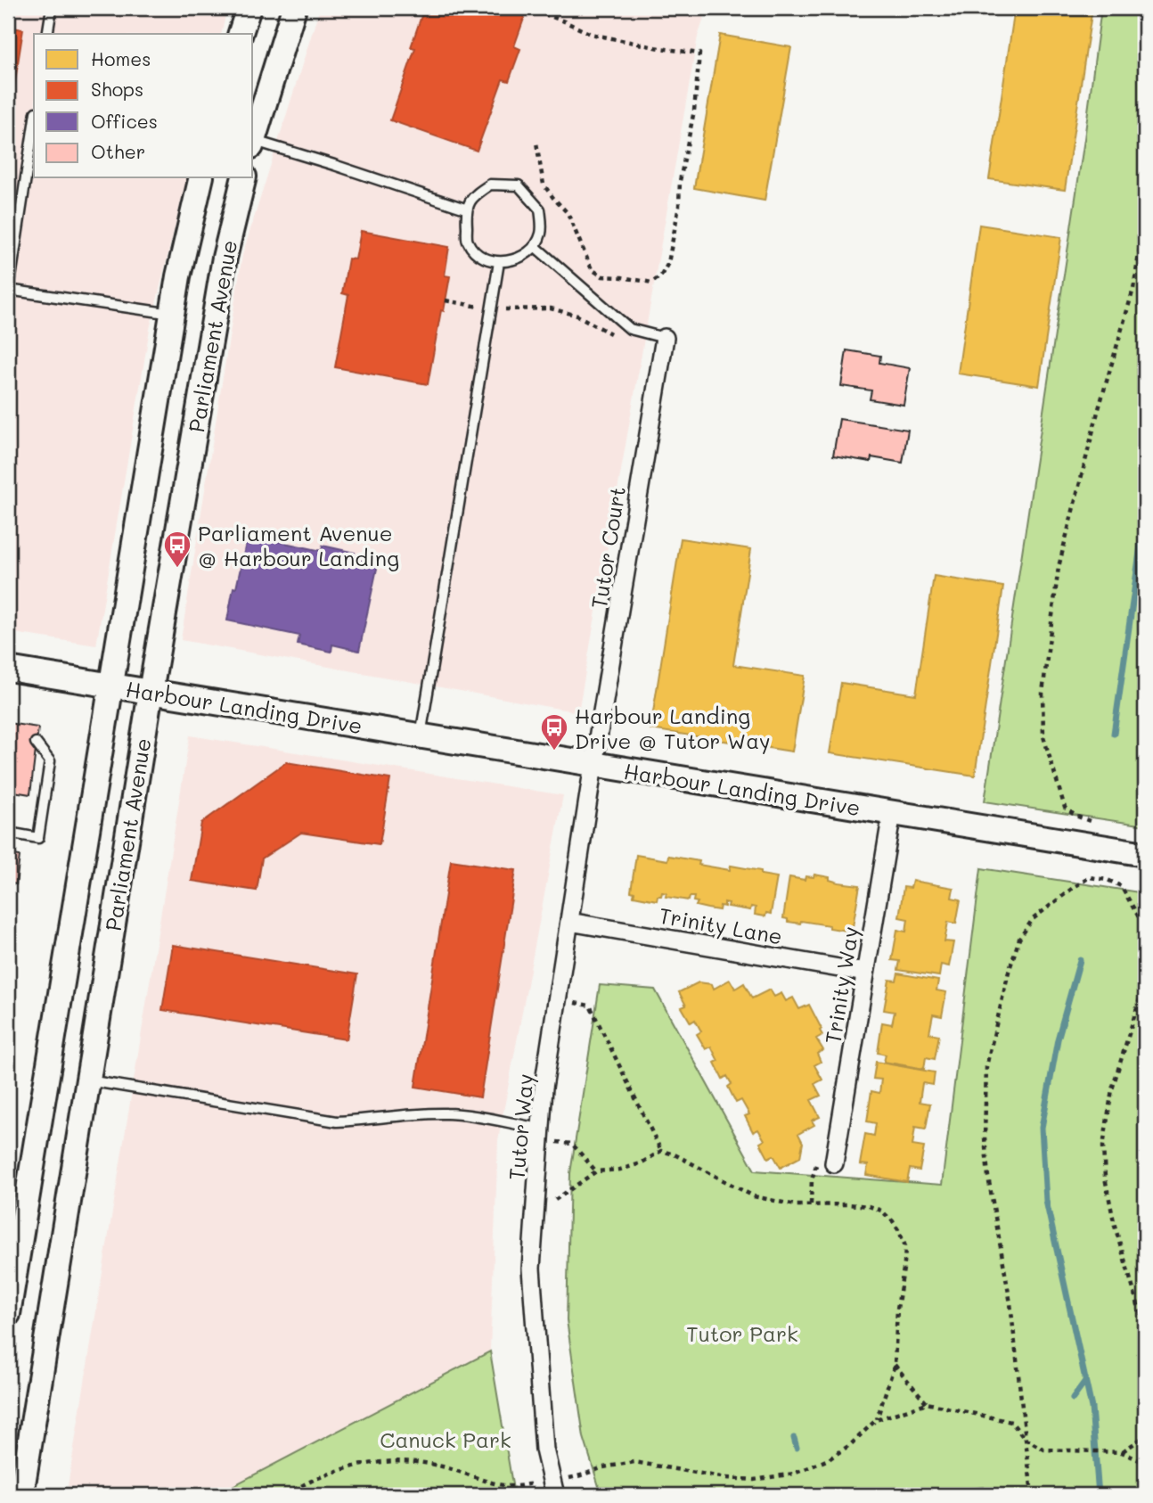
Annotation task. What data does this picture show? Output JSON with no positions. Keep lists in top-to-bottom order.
{
  "streets": {
    "main road": ["Parliament Avenue", "Harbour Landing Drive"],
    "street": [
      "Tutor Court",
      "Trinity Lane",
      "Trinity Way",
      "Tutor Way"
    ]
  },
  "crossings": [
    ["Parliament Avenue", "Harbour Landing Drive"],
    ["Tutor Court", "Harbour Landing Drive"],
    ["Tutor Court", "Tutor Way"],
    ["Harbour Landing Drive", "Trinity Way"],
    ["Harbour Landing Drive", "Tutor Way"],
    ["Trinity Lane", "Trinity Way"],
    ["Trinity Lane", "Tutor Way"]
  ],
  "parks": ["Tutor Park", "Canuck Park"],
  "places": {
    "bus stop": ["Parliament Avenue @ Harbour Landing", "Harbour Landing Drive @ Tutor Way"]
  },
  "legend": [
    "Homes",
    "Shops",
    "Offices",
    "Other"
  ]
}
